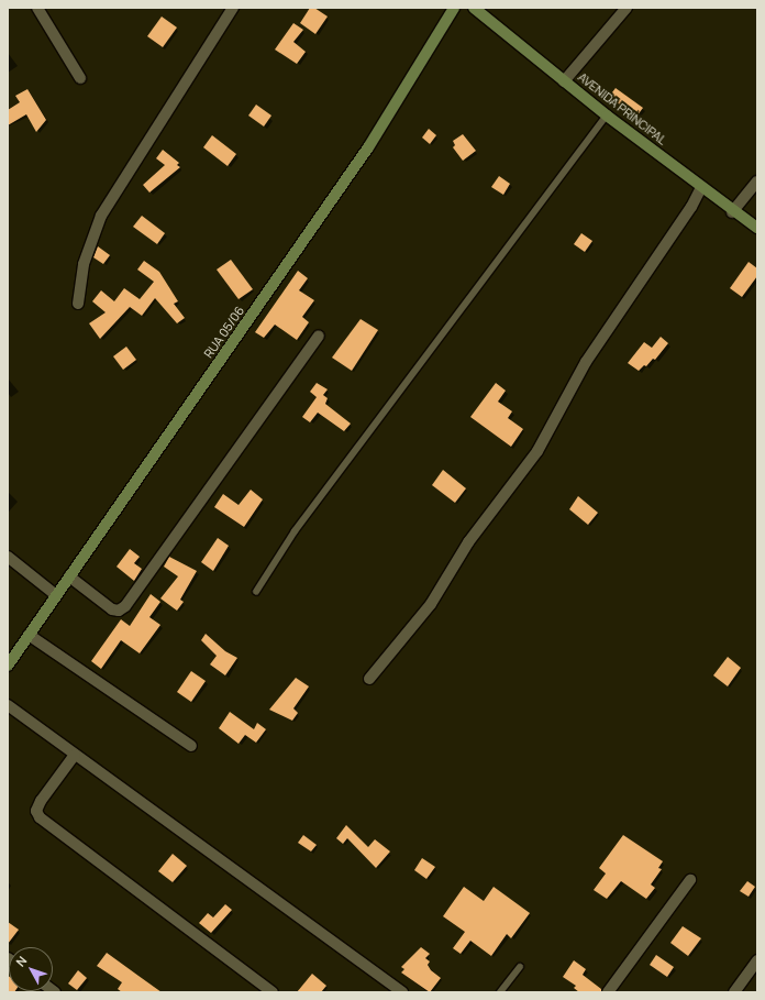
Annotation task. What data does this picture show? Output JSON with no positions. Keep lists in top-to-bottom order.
{
  "streets": {
    "street": ["AVENIDA PRINCIPAL", "RUA 05/06"]
  },
  "north": "top left"
}
